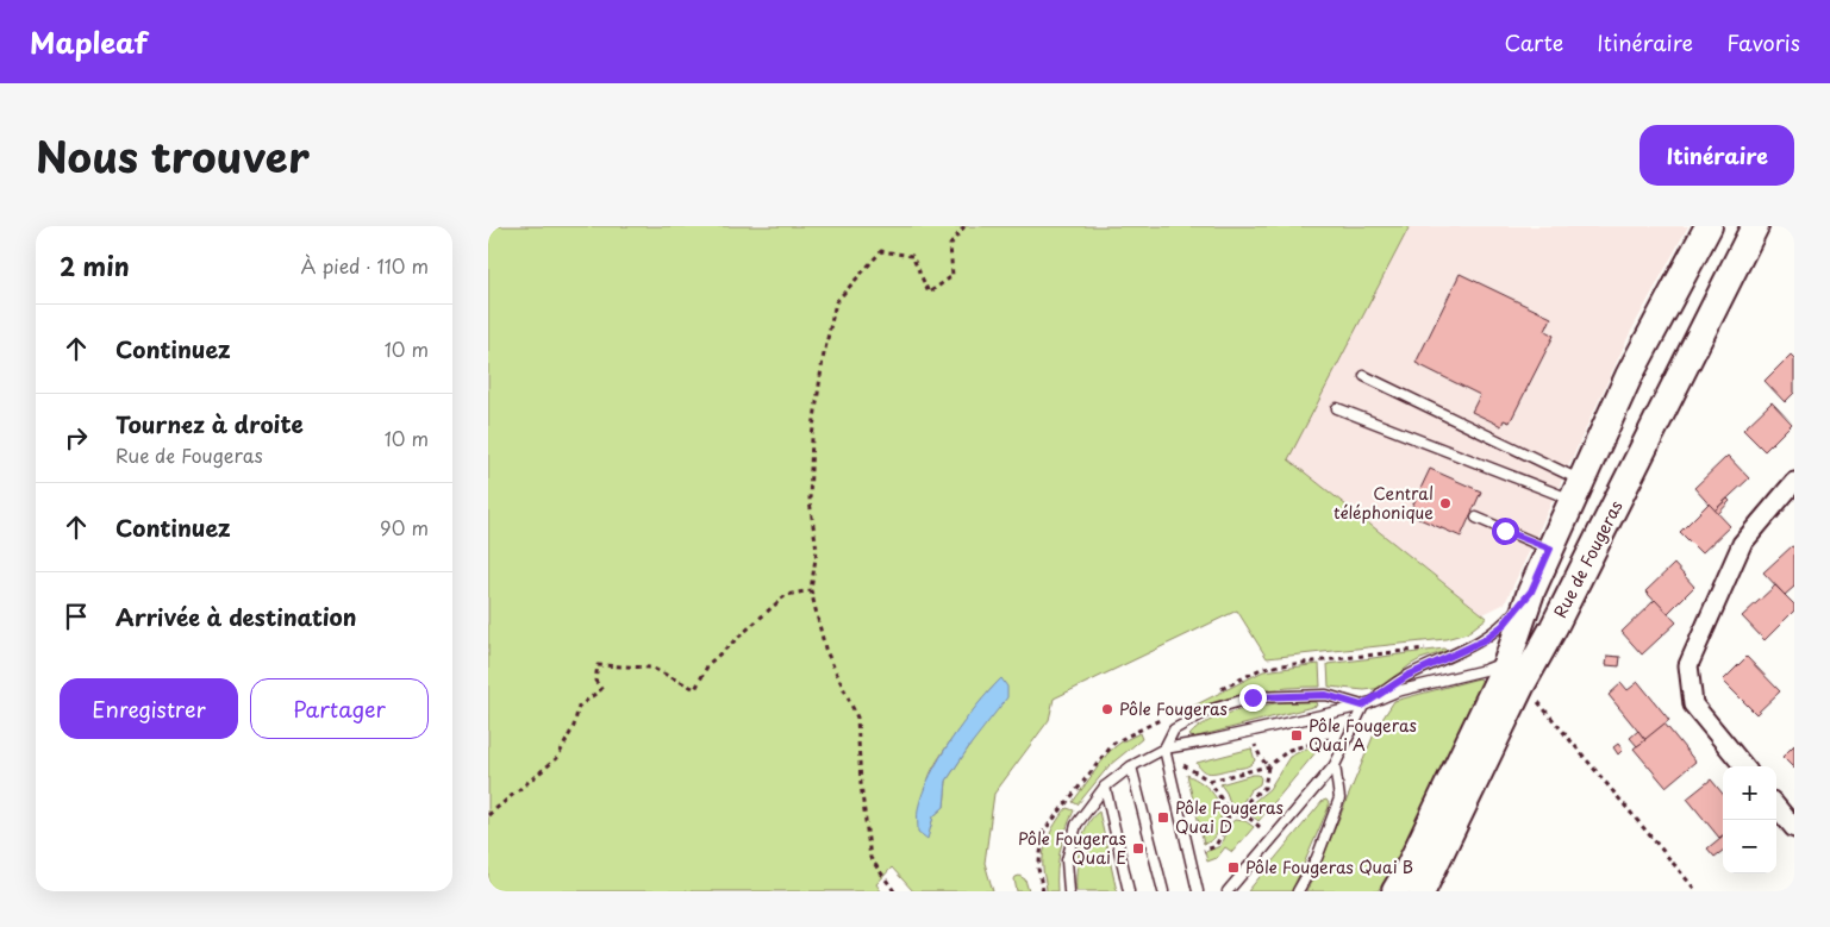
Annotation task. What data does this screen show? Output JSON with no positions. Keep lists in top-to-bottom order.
{
  "streets": {
    "main road": ["Rue de Fougeras"]
  },
  "places": {
    "other": ["Central téléphonique", "Pôle Fougeras"],
    "transit": [
      "Pôle Fougeras Quai A",
      "Pôle Fougeras Quai D",
      "Pôle Fougeras Quai E",
      "Pôle Fougeras Quai B"
    ]
  },
  "page": {
    "header": "Mapleaf",
    "nav": ["Carte", "Itinéraire", "Favoris"],
    "title": "Nous trouver",
    "buttons": [
      "Itinéraire",
      ["Enregistrer", "Partager"]
    ],
    "heading": ["2 min", "À pied · 110 m"],
    "list": [
      ["Continuez", "10 m"],
      ["Tournez à droite", "Rue de Fougeras", "10 m"],
      ["Continuez", "90 m"],
      "Arrivée à destination"
    ],
    "map_buttons": ["+", "−"]
  }
}
